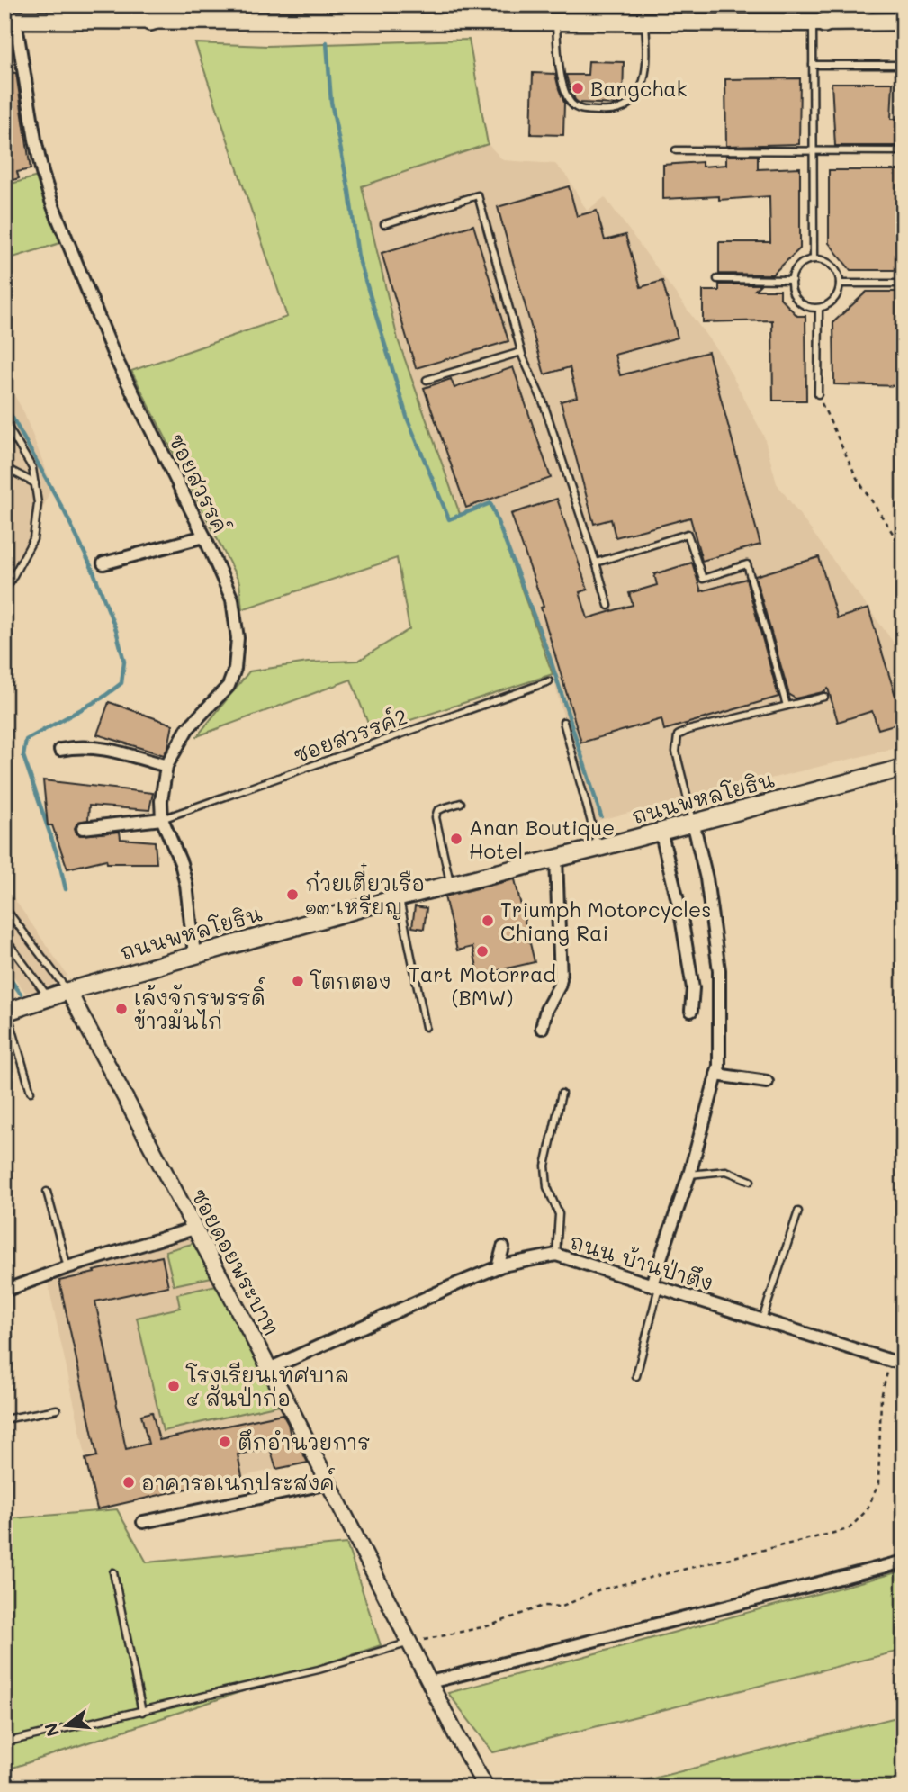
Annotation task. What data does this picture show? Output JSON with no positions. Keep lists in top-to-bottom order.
{
  "streets": {
    "main road": ["ถนนพหลโยธิน"],
    "street": ["ซอยสวรรค์", "ซอยดอยพระบาท", "ถนน บ้านป่าตึง"],
    "lane": ["ซอยสวรรค์2"]
  },
  "crossings": [
    ["ซอยสวรรค์", "ซอยสวรรค์2"],
    ["ซอยสวรรค์", "ถนนพหลโยธิน"],
    ["ถนนพหลโยธิน", "ซอยดอยพระบาท"],
    ["ซอยดอยพระบาท", "ถนน บ้านป่าตึง"]
  ],
  "places": [
    "Bangchak",
    "Anan Boutique Hotel",
    "ก๋วยเตี๋ยวเรือ ๑๓ เหรียญ",
    "Triumph Motorcycles Chiang Rai",
    "Tart Motorrad (BMW)",
    "โตกตอง",
    "เล้งจักรพรรดิ์ ข้าวมันไก่",
    "โรงเรียนเทศบาล ๔ สันป่าก่อ",
    "ตึกอำนวยการ",
    "อาคารอเนกประสงค์"
  ],
  "north": "left"
}
